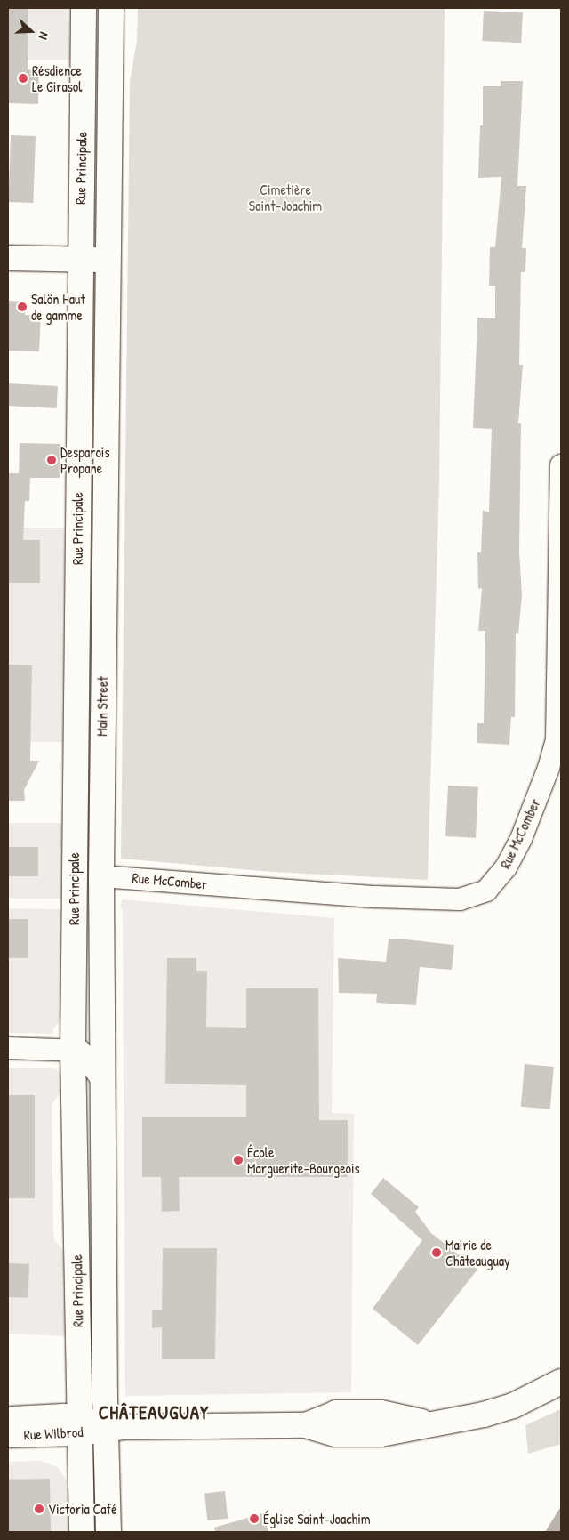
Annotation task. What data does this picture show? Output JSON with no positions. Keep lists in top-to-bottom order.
{
  "streets": {
    "street": [
      "Rue Principale",
      "Main Street",
      "Rue McComber",
      "Rue Wilbrod"
    ]
  },
  "crossings": [
    ["Rue Principale", "Main Street"],
    ["Rue Principale", "Rue McComber"],
    ["Rue Principale", "Rue Wilbrod"],
    ["Main Street", "Rue McComber"]
  ],
  "districts": ["CHÂTEAUGUAY"],
  "parks": ["Cimetière Saint-Joachim"],
  "places": [
    "Résdience Le Girasol",
    "Salön Haut de gamme",
    "Desparois Propane",
    "École Marguerite-Bourgeois",
    "Mairie de Châteauguay",
    "Victoria Café",
    "Église Saint-Joachim"
  ],
  "north": "right"
}
